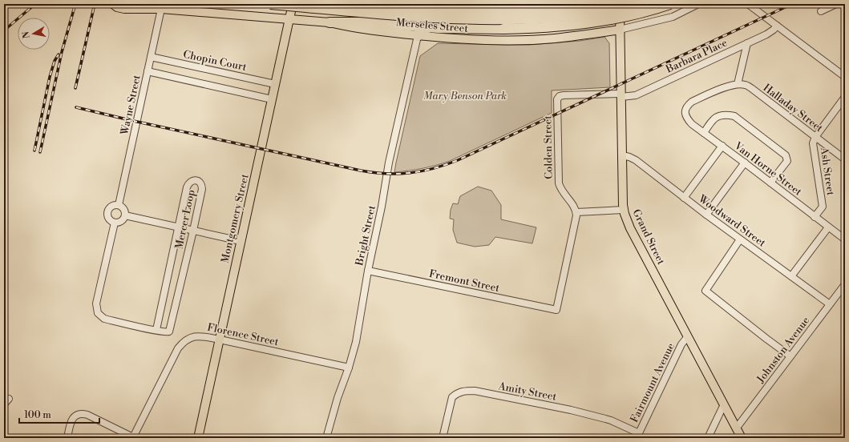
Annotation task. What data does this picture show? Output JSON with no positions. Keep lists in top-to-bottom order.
{
  "streets": {
    "main road": ["Merseles Street", "Montgomery Street", "Grand Street"],
    "street": [
      "Barbara Place",
      "Chopin Court",
      "Wayne Street",
      "Halladay Street",
      "Colden Street",
      "Van Horne Street",
      "Ash Street",
      "Mercer Loop",
      "Woodward Street",
      "Bright Street",
      "Fremont Street",
      "Florence Street",
      "Johnston Avenue",
      "Fairmount Avenue",
      "Amity Street"
    ]
  },
  "crossings": [
    ["Merseles Street", "Wayne Street"],
    ["Merseles Street", "Montgomery Street"],
    ["Merseles Street", "Bright Street"],
    ["Merseles Street", "Grand Street"],
    ["Barbara Place", "Colden Street"],
    ["Barbara Place", "Grand Street"],
    ["Chopin Court", "Wayne Street"],
    ["Chopin Court", "Montgomery Street"],
    ["Wayne Street", "Mercer Loop"],
    ["Halladay Street", "Van Horne Street"],
    ["Halladay Street", "Ash Street"],
    ["Colden Street", "Grand Street"],
    ["Colden Street", "Fremont Street"],
    ["Van Horne Street", "Ash Street"],
    ["Montgomery Street", "Florence Street"],
    ["Woodward Street", "Grand Street"],
    ["Woodward Street", "Johnston Avenue"],
    ["Bright Street", "Fremont Street"],
    ["Bright Street", "Florence Street"],
    ["Grand Street", "Johnston Avenue"],
    ["Grand Street", "Fairmount Avenue"],
    ["Fairmount Avenue", "Amity Street"]
  ],
  "parks": ["Mary Benson Park"],
  "scale_bar": "100 m",
  "north": "left"
}
